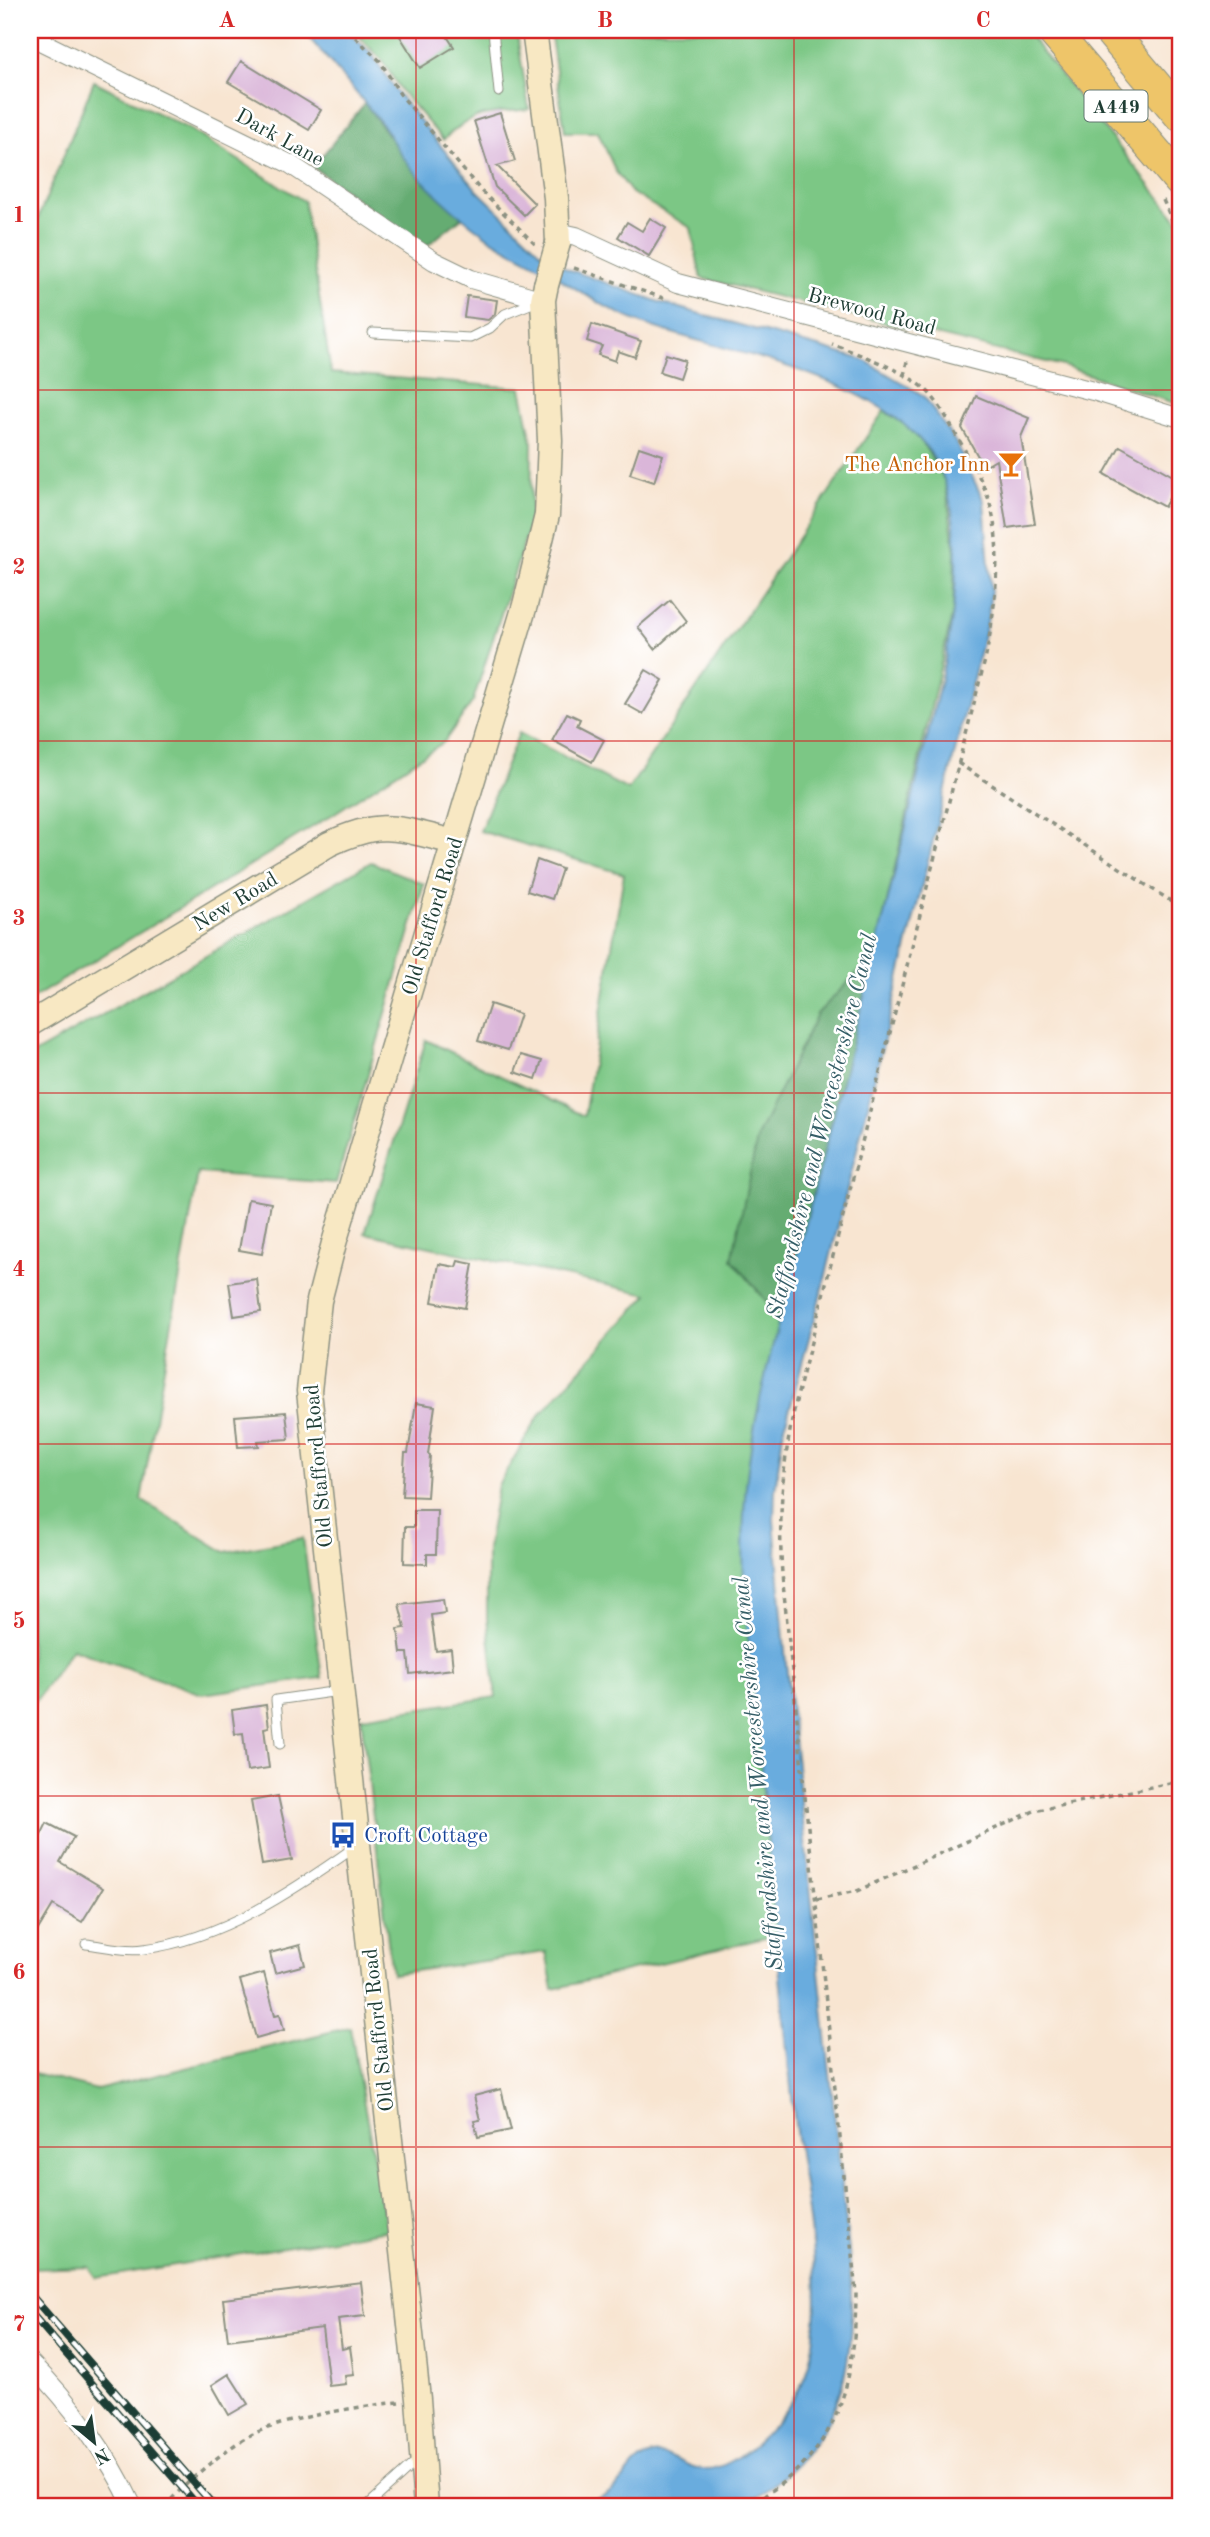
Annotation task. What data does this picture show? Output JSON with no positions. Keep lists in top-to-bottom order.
{
  "streets": {
    "highway": ["A449"],
    "street": [
      "Dark Lane",
      "Brewood Road",
      "New Road",
      "Old Stafford Road"
    ]
  },
  "crossings": [
    ["Dark Lane", "Old Stafford Road"],
    ["Brewood Road", "Old Stafford Road"],
    ["New Road", "Old Stafford Road"]
  ],
  "water": ["Staffordshire and Worcestershire Canal"],
  "places": {
    "bar": ["The Anchor Inn"],
    "bus stop": ["Croft Cottage"]
  },
  "north": "bottom right",
  "grid": {
    "columns": ["A", "B", "C"],
    "rows": [
      "1",
      "2",
      "3",
      "4",
      "5",
      "6",
      "7"
    ]
  }
}
